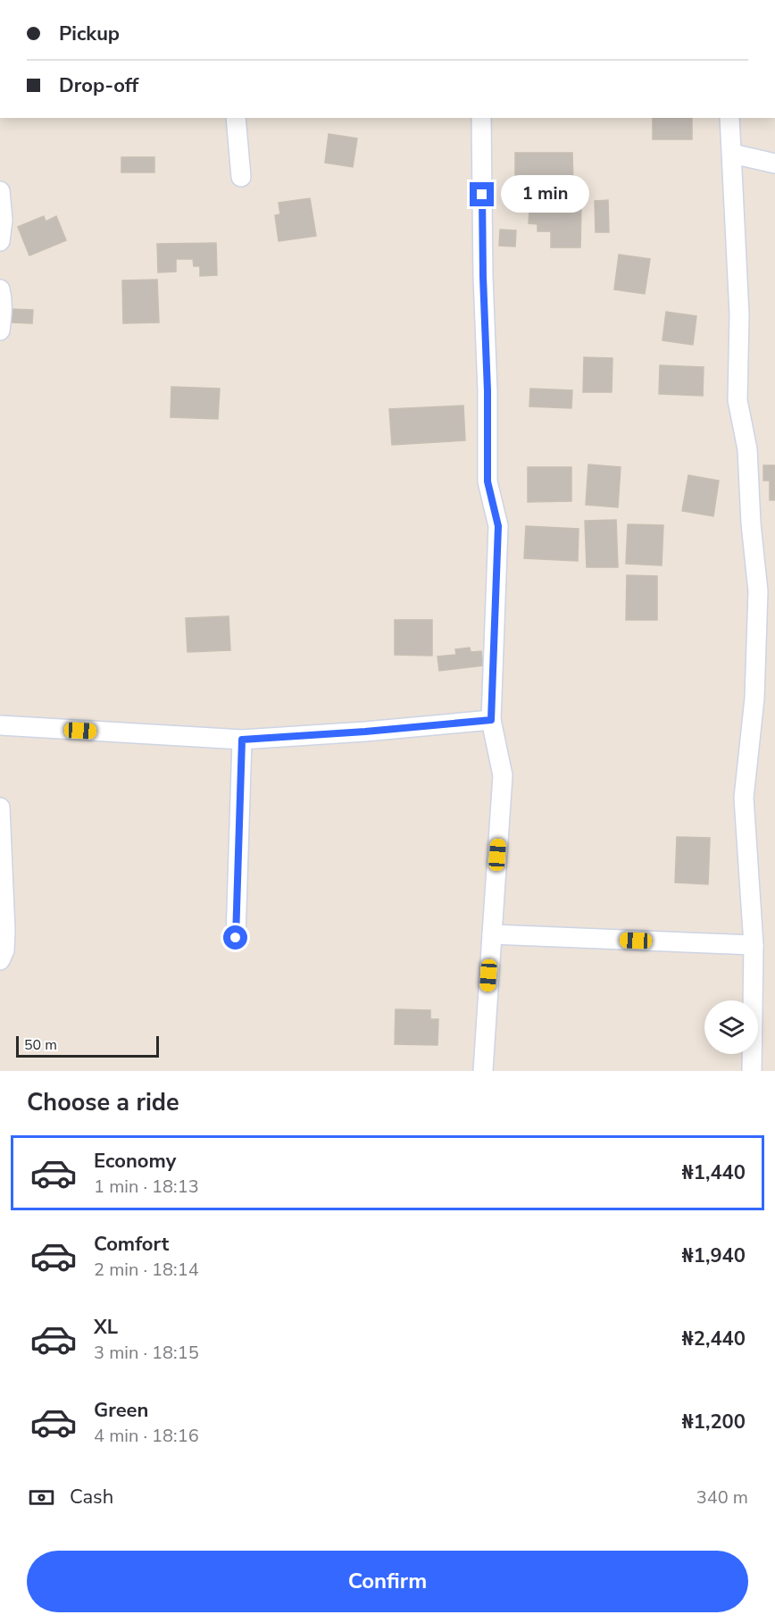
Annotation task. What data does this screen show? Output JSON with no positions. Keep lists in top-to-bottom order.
{
  "scale_bar": "50 m",
  "page": {
    "banner": ["Pickup", "Drop-off"],
    "bubble": "1 min",
    "scale": "50 m",
    "heading": "Choose a ride",
    "list": [
      {
        "name": "Economy",
        "note": "1 min · 18:13",
        "value": "₦1,440"
      },
      {
        "name": "Comfort",
        "note": "2 min · 18:14",
        "value": "₦1,940"
      },
      {
        "name": "XL",
        "note": "3 min · 18:15",
        "value": "₦2,440"
      },
      {
        "name": "Green",
        "note": "4 min · 18:16",
        "value": "₦1,200"
      }
    ],
    "pay": ["Cash", "340 m"],
    "buttons": "Confirm"
  }
}
